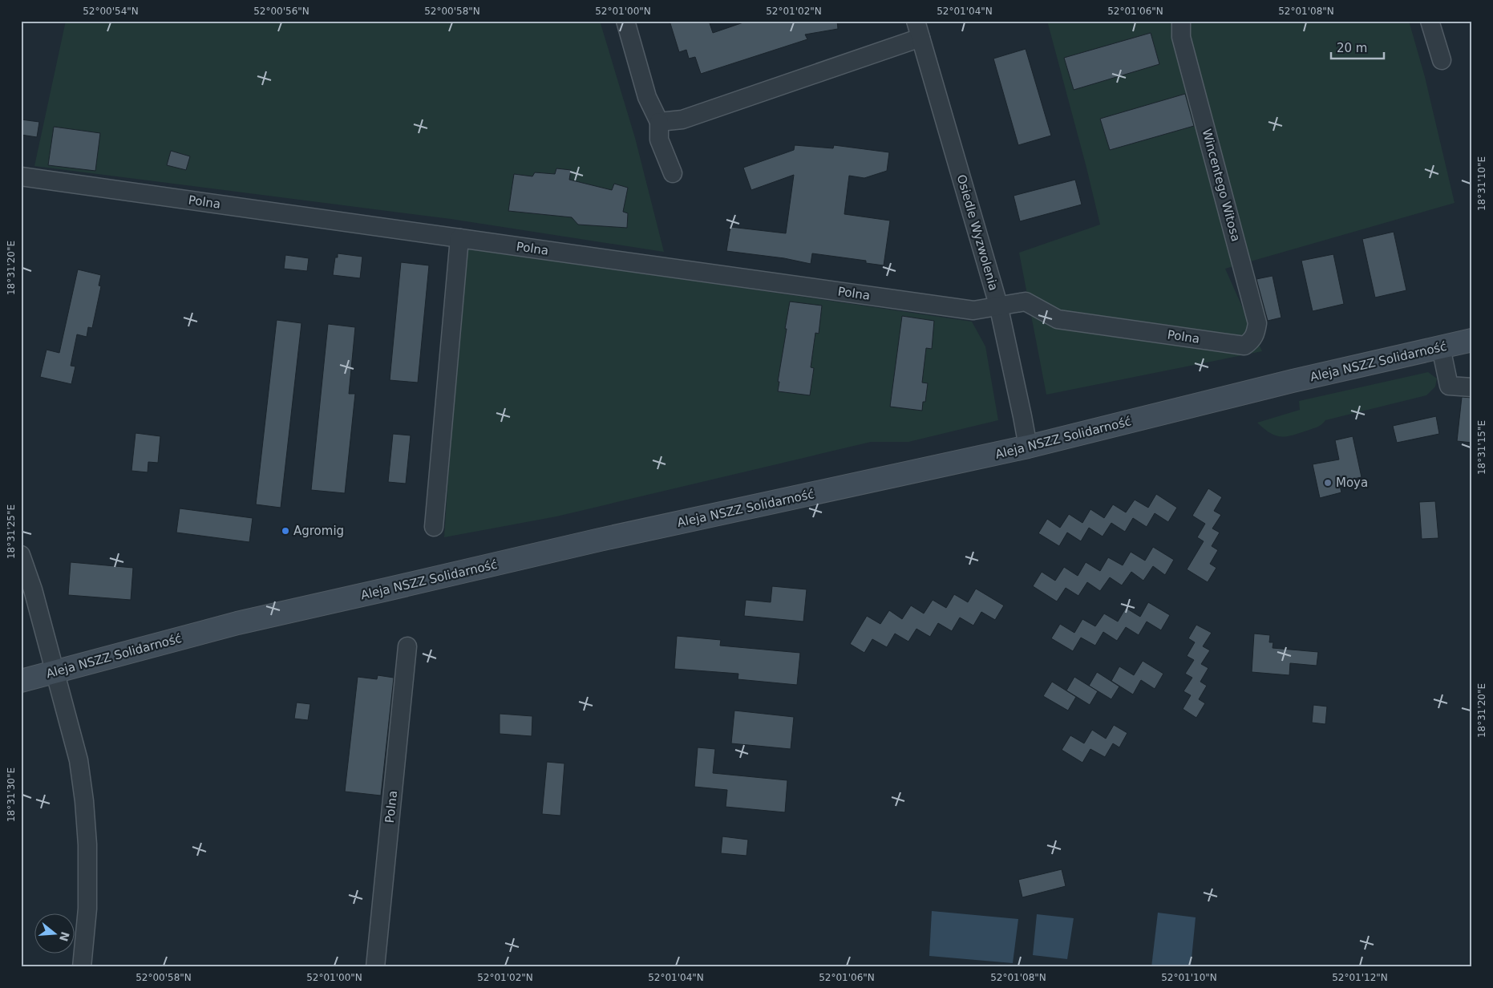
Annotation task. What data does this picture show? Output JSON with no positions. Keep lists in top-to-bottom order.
{
  "streets": {
    "street": [
      "Wincentego Witosa",
      "Polna",
      "Osiedle Wyzwolenia",
      "Aleja NSZZ Solidarność"
    ]
  },
  "crossings": [
    ["Wincentego Witosa", "Polna"],
    ["Polna", "Osiedle Wyzwolenia"],
    ["Osiedle Wyzwolenia", "Aleja NSZZ Solidarność"]
  ],
  "places": ["Moya", "Agromig"],
  "scale_bar": "20 m",
  "north": "right",
  "coordinates": [
    "52°00'54\"N",
    "52°00'56\"N",
    "52°00'58\"N",
    "52°01'00\"N",
    "52°01'02\"N",
    "52°01'04\"N",
    "52°01'06\"N",
    "52°01'08\"N",
    "18°31'10\"E",
    "18°31'20\"E",
    "18°31'15\"E",
    "18°31'25\"E",
    "18°31'30\"E",
    "52°01'10\"N",
    "52°01'12\"N"
  ]
}
